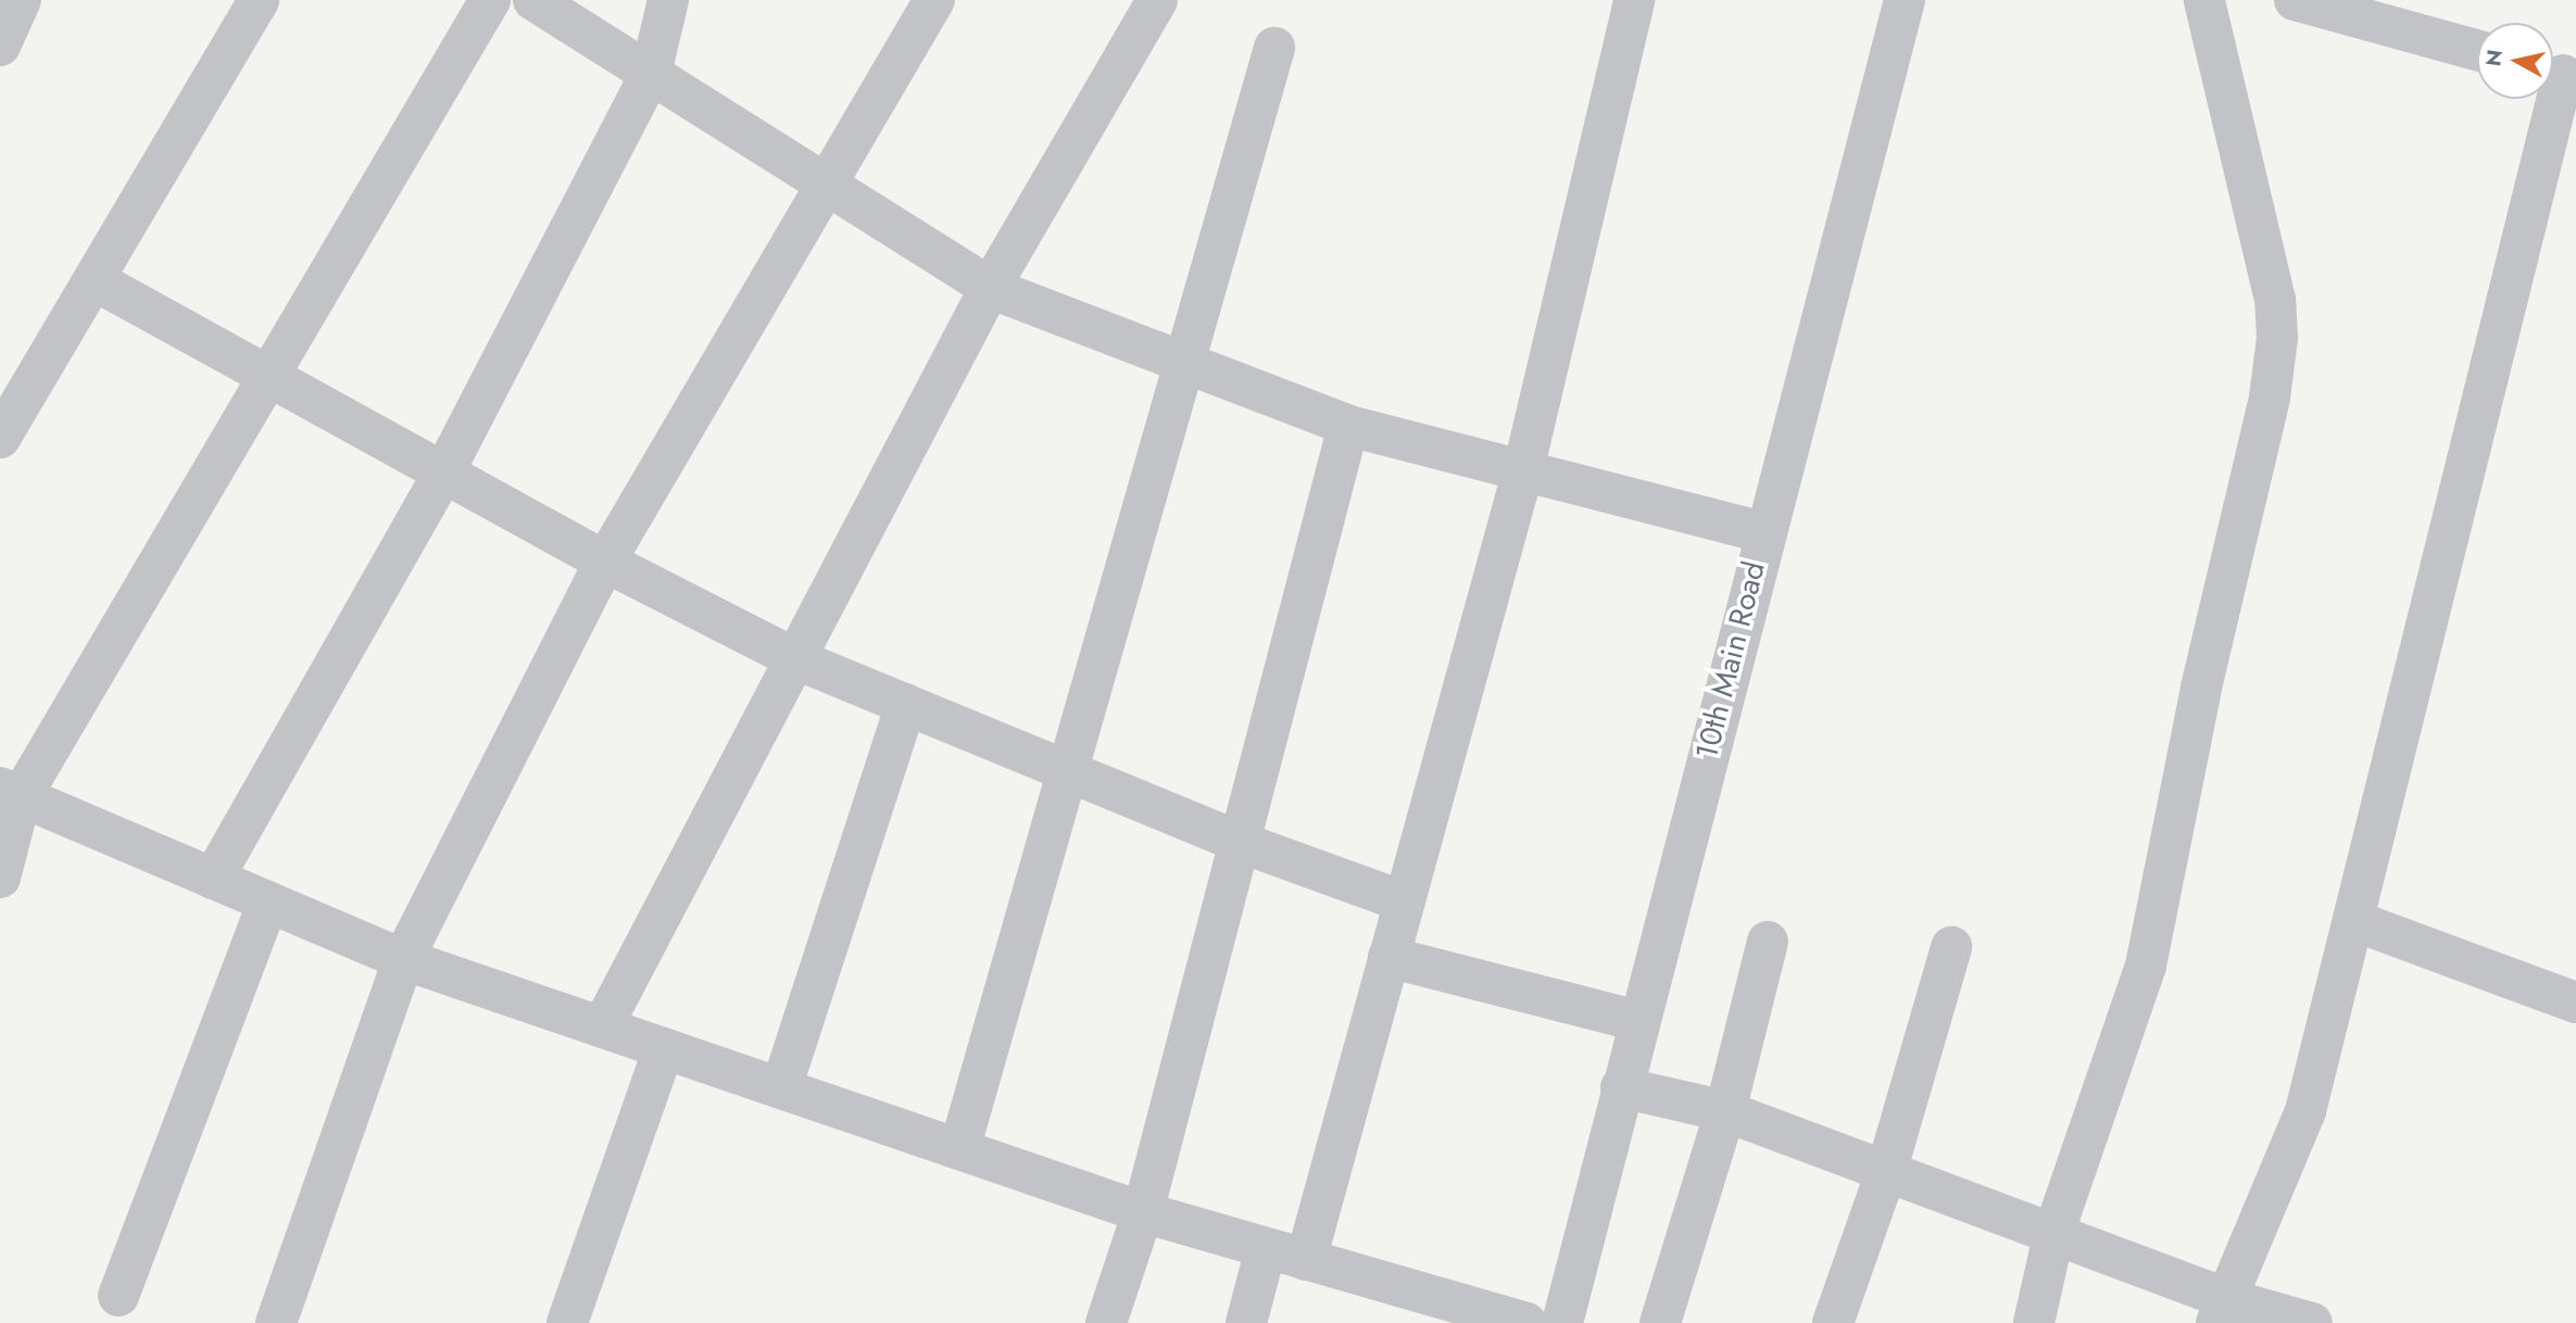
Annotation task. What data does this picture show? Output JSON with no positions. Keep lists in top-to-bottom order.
{
  "streets": {
    "street": ["10th Main Road"]
  },
  "north": "left"
}
